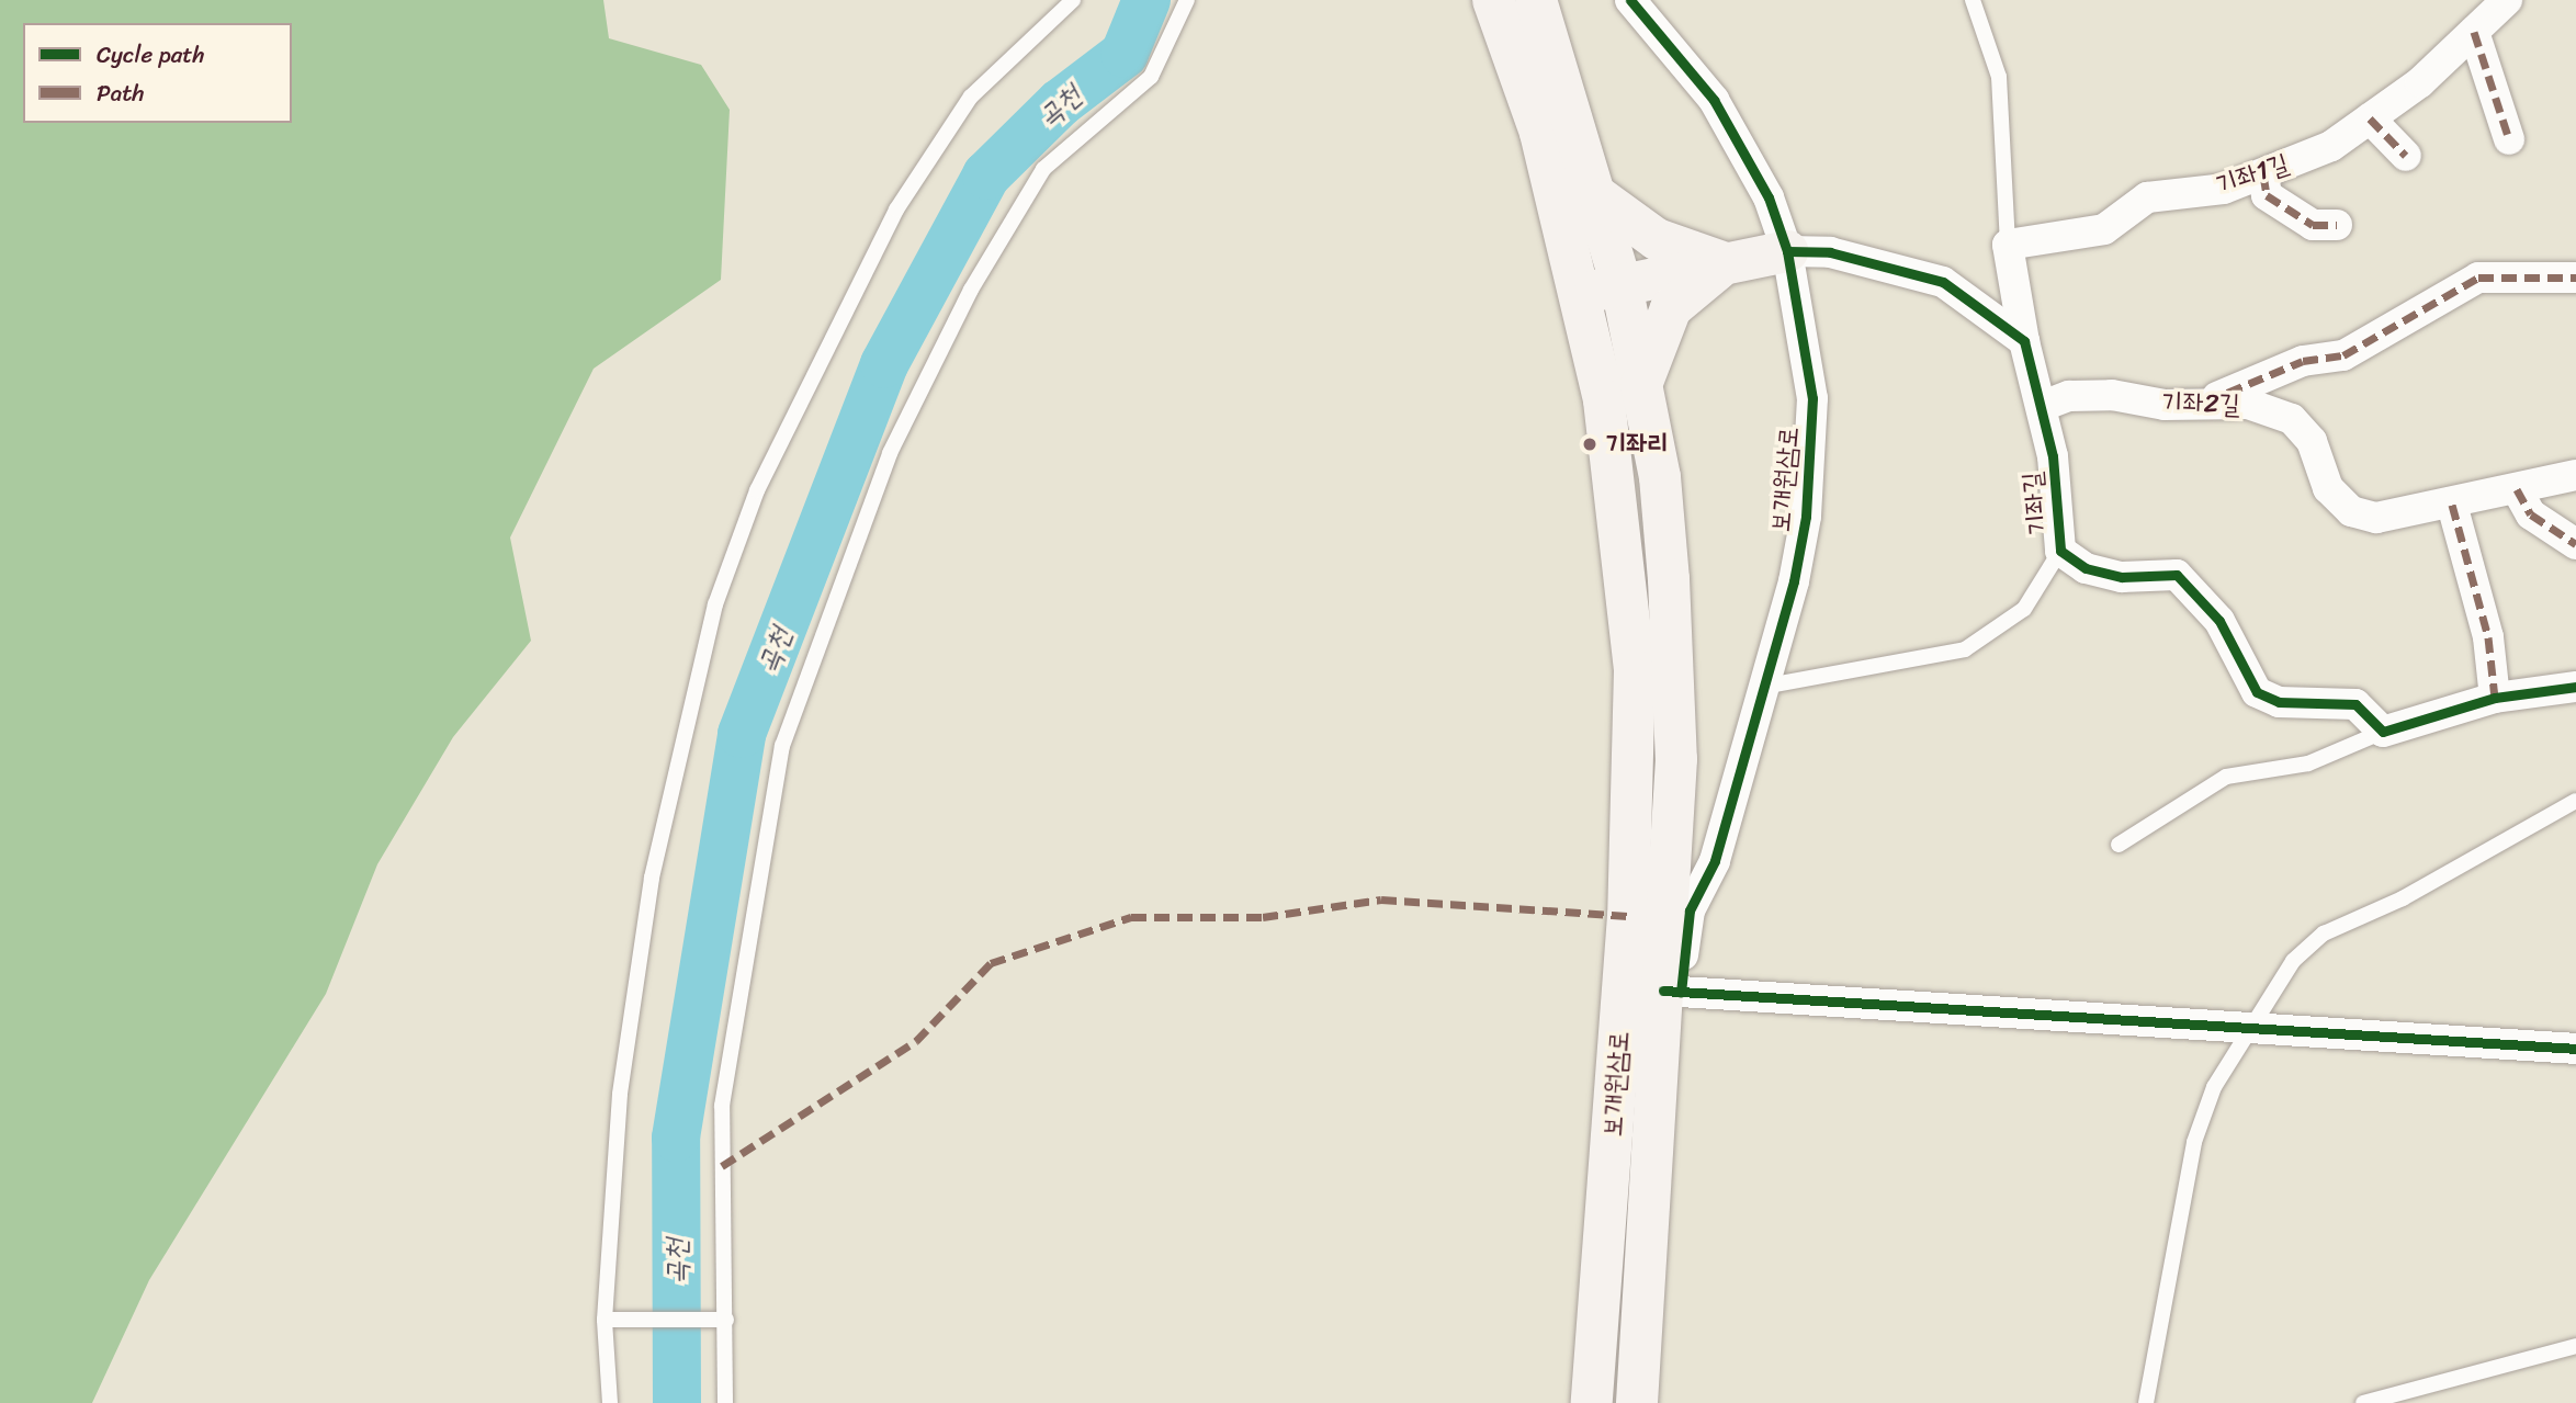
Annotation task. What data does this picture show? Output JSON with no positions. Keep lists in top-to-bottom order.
{
  "streets": {
    "main road": ["보개원삼로"],
    "street": ["기좌1길", "기좌2길", "기좌길"]
  },
  "crossings": [
    ["기좌2길", "기좌길"]
  ],
  "water": ["곡천"],
  "places": ["기좌리"],
  "legend": ["Cycle path", "Path"]
}
